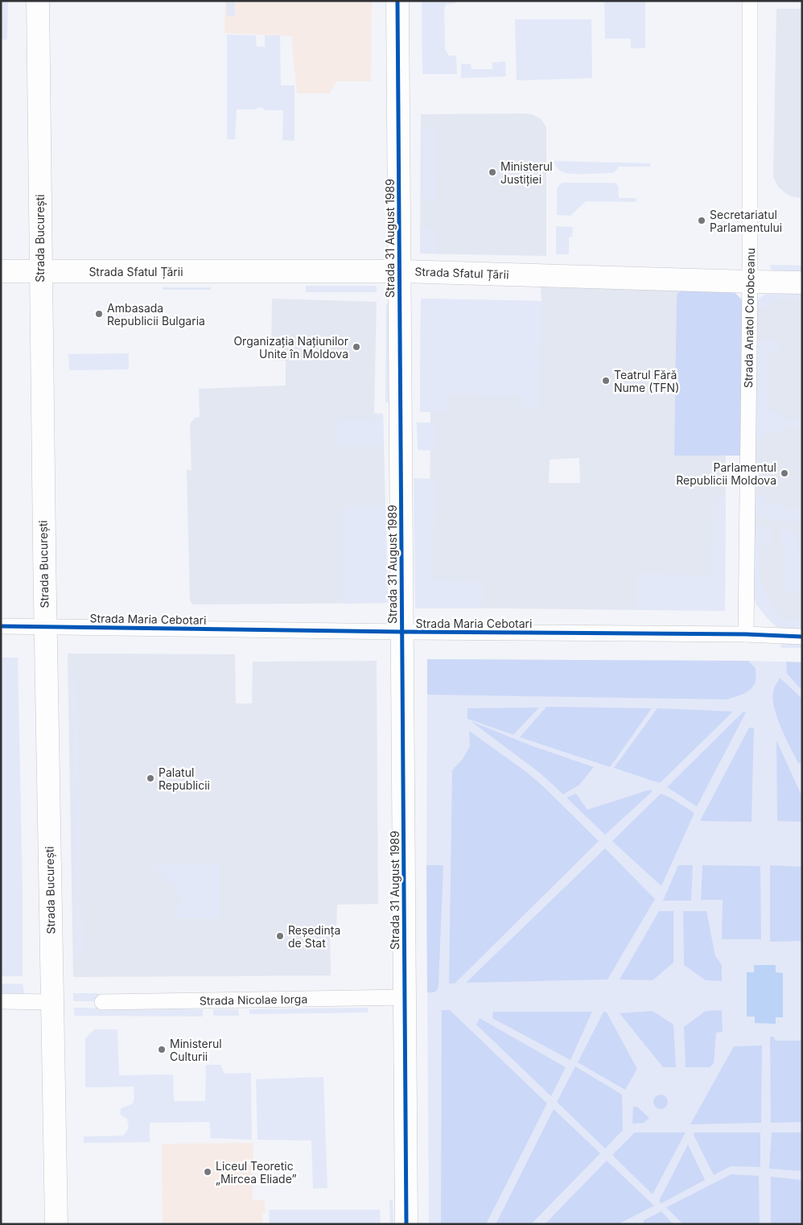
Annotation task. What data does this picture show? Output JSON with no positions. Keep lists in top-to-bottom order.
{
  "streets": {
    "main road": ["Strada București", "Strada 31 August 1989", "Strada Sfatul Țării"],
    "street": ["Strada Anatol Corobceanu", "Strada Maria Cebotari", "Strada Nicolae Iorga"]
  },
  "crossings": [
    ["Strada București", "Strada Sfatul Țării"],
    ["Strada București", "Strada Maria Cebotari"],
    ["Strada 31 August 1989", "Strada Sfatul Țării"],
    ["Strada 31 August 1989", "Strada Maria Cebotari"],
    ["Strada 31 August 1989", "Strada Nicolae Iorga"],
    ["Strada Sfatul Țării", "Strada Anatol Corobceanu"],
    ["Strada Anatol Corobceanu", "Strada Maria Cebotari"]
  ],
  "places": [
    "Ministerul Justiției",
    "Secretariatul Parlamentului",
    "Ambasada Republicii Bulgaria",
    "Organizația Națiunilor Unite în Moldova",
    "Teatrul Fără Nume (TFN)",
    "Parlamentul Republicii Moldova",
    "Palatul Republicii",
    "Reședința de Stat",
    "Ministerul Culturii",
    "Liceul Teoretic „Mircea Eliade”"
  ]
}
